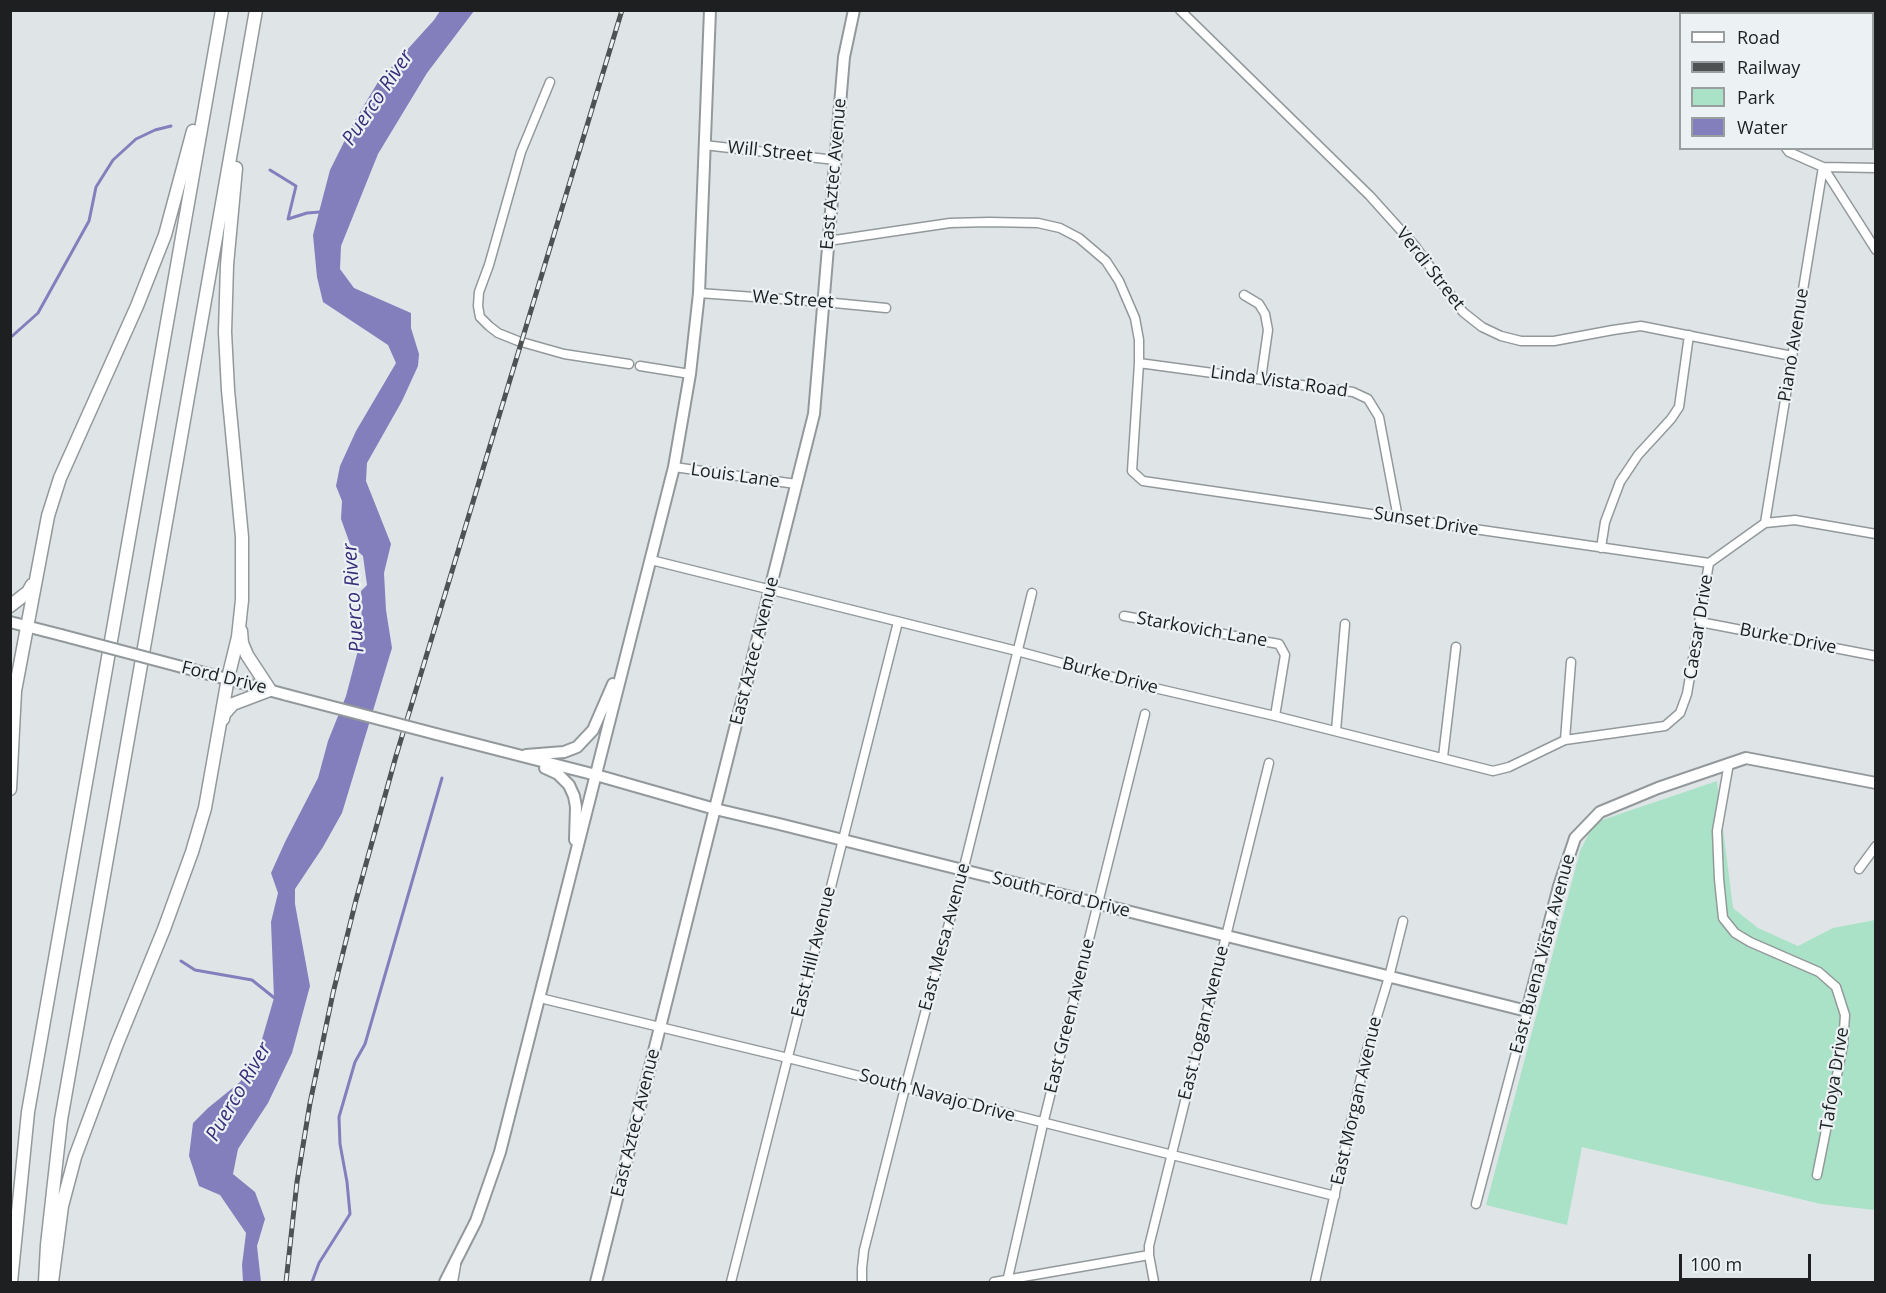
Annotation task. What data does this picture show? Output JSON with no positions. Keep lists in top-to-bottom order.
{
  "streets": {
    "main road": [
      "East Aztec Avenue",
      "Ford Drive",
      "South Ford Drive",
      "East Buena Vista Avenue"
    ],
    "street": [
      "Will Street",
      "Verdi Street",
      "We Street",
      "Piano Avenue",
      "Linda Vista Road",
      "Louis Lane",
      "Sunset Drive",
      "Caesar Drive",
      "Starkovich Lane",
      "Burke Drive",
      "East Mesa Avenue",
      "East Hill Avenue",
      "East Green Avenue",
      "East Logan Avenue",
      "Tafoya Drive",
      "South Navajo Drive",
      "East Morgan Avenue"
    ]
  },
  "crossings": [
    ["Will Street", "East Aztec Avenue"],
    ["East Aztec Avenue", "We Street"],
    ["East Aztec Avenue", "Louis Lane"],
    ["East Aztec Avenue", "Burke Drive"],
    ["East Aztec Avenue", "South Ford Drive"],
    ["East Aztec Avenue", "South Navajo Drive"],
    ["Verdi Street", "Piano Avenue"],
    ["Piano Avenue", "Caesar Drive"],
    ["Linda Vista Road", "Sunset Drive"],
    ["Sunset Drive", "Caesar Drive"],
    ["Caesar Drive", "Burke Drive"],
    ["Starkovich Lane", "Burke Drive"],
    ["Burke Drive", "East Mesa Avenue"],
    ["Burke Drive", "East Hill Avenue"],
    ["Ford Drive", "South Ford Drive"],
    ["South Ford Drive", "East Mesa Avenue"],
    ["South Ford Drive", "East Hill Avenue"],
    ["South Ford Drive", "East Buena Vista Avenue"],
    ["South Ford Drive", "East Green Avenue"],
    ["South Ford Drive", "East Logan Avenue"],
    ["South Ford Drive", "East Morgan Avenue"],
    ["East Mesa Avenue", "South Navajo Drive"],
    ["East Hill Avenue", "South Navajo Drive"],
    ["East Buena Vista Avenue", "Tafoya Drive"],
    ["East Green Avenue", "South Navajo Drive"],
    ["East Logan Avenue", "South Navajo Drive"],
    ["South Navajo Drive", "East Morgan Avenue"]
  ],
  "water": ["Puerco River"],
  "legend": [
    "Road",
    "Railway",
    "Park",
    "Water"
  ],
  "scale_bar": "100 m"
}
